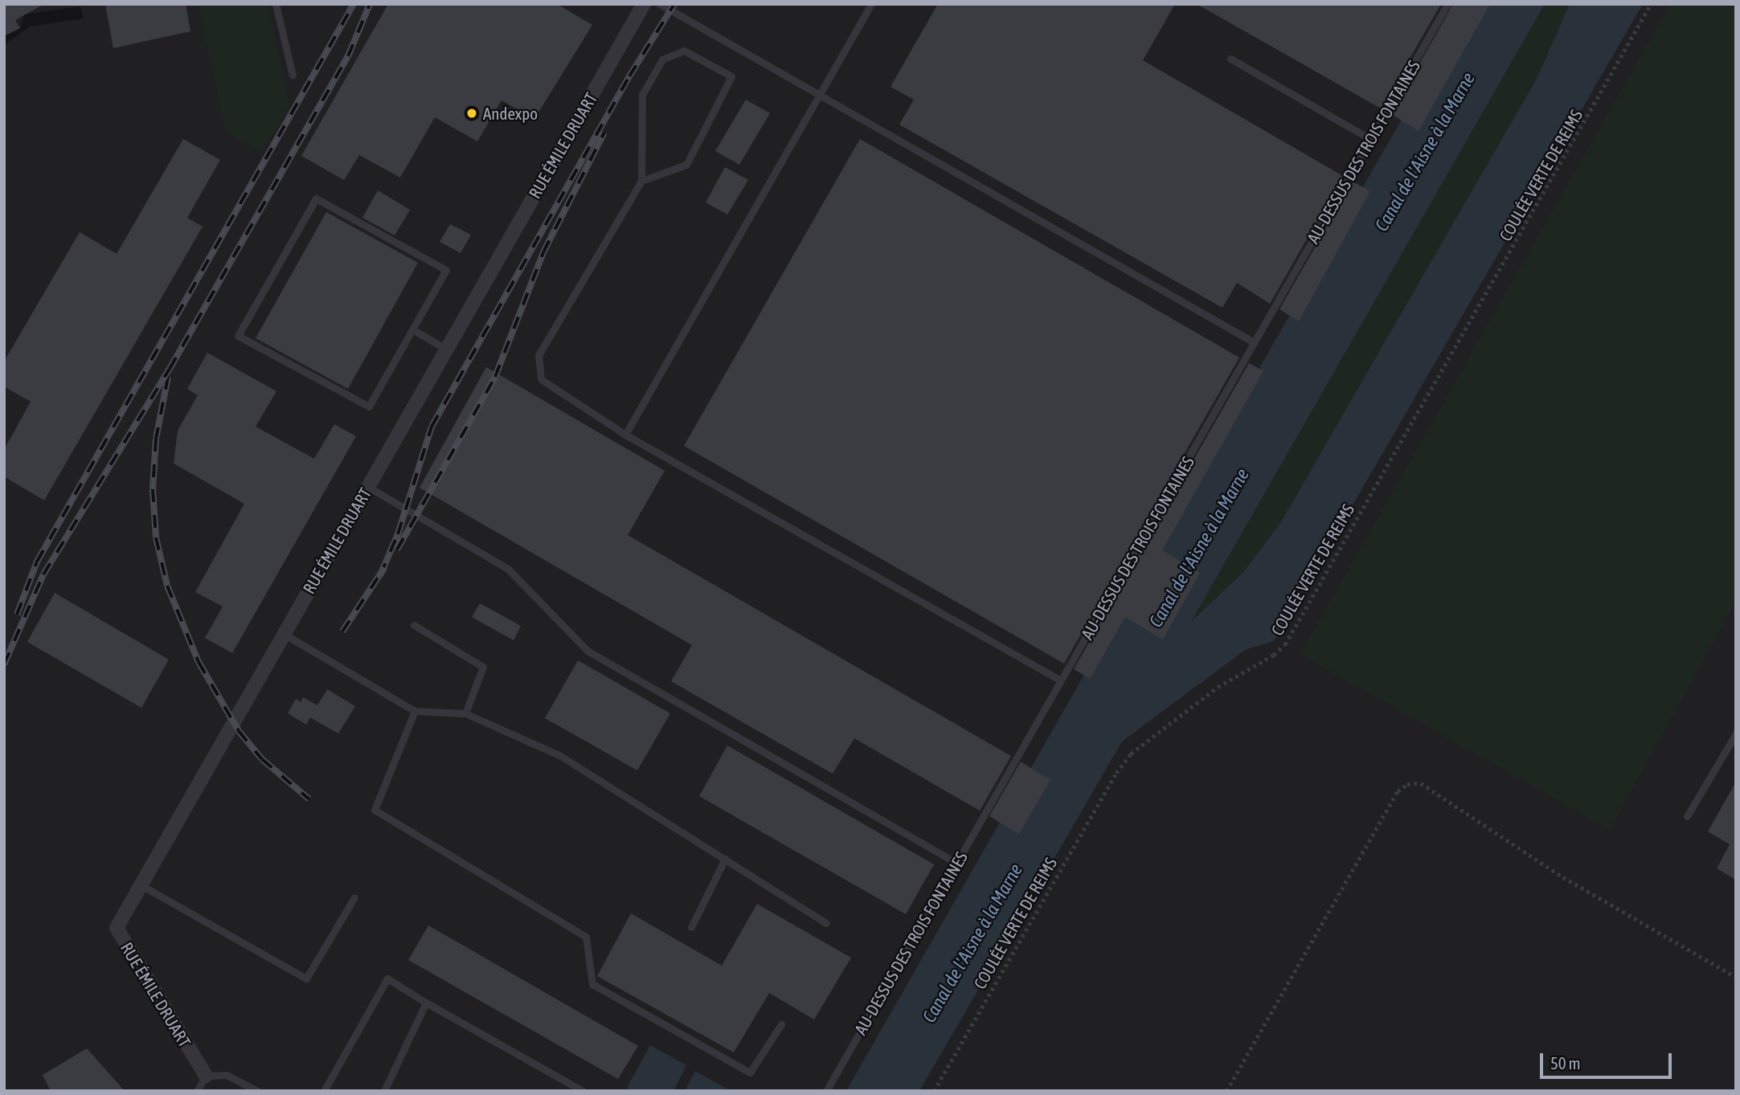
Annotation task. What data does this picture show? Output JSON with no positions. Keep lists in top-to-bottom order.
{
  "streets": {
    "street": ["RUE ÉMILE DRUART"],
    "lane": ["AU-DESSUS DES TROIS FONTAINES"],
    "path": ["COULÉE VERTE DE REIMS"]
  },
  "water": ["Canal de l'Aisne à la Marne"],
  "places": ["Andexpo"],
  "scale_bar": "50 m"
}
